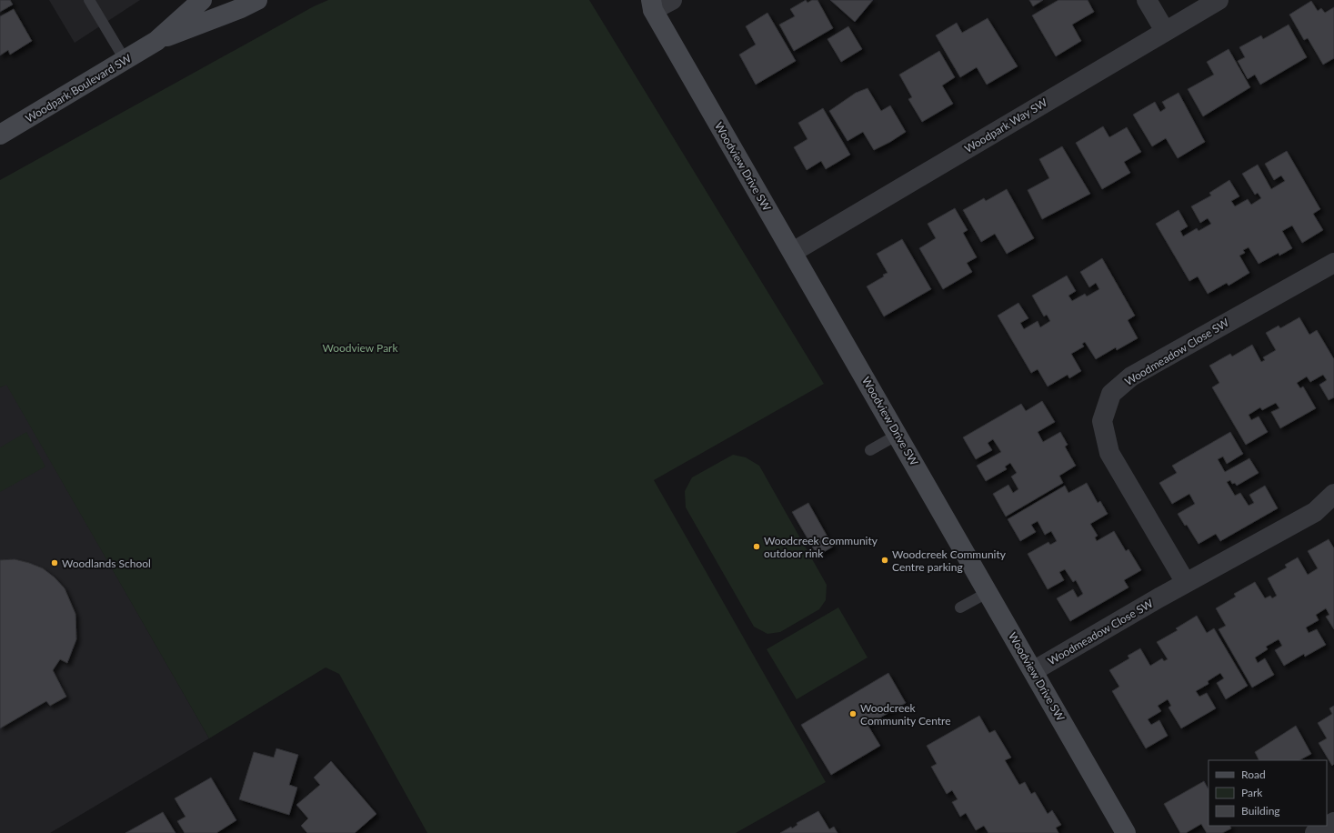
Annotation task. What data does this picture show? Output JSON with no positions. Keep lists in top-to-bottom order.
{
  "streets": {
    "street": [
      "Woodpark Boulevard SW",
      "Woodpark Way SW",
      "Woodview Drive SW",
      "Woodmeadow Close SW"
    ]
  },
  "crossings": [
    ["Woodpark Way SW", "Woodview Drive SW"],
    ["Woodview Drive SW", "Woodmeadow Close SW"]
  ],
  "parks": ["Woodview Park"],
  "places": [
    "Woodcreek Community outdoor rink",
    "Woodcreek Community Centre parking",
    "Woodlands School",
    "Woodcreek Community Centre"
  ],
  "legend": ["Road", "Park", "Building"]
}
